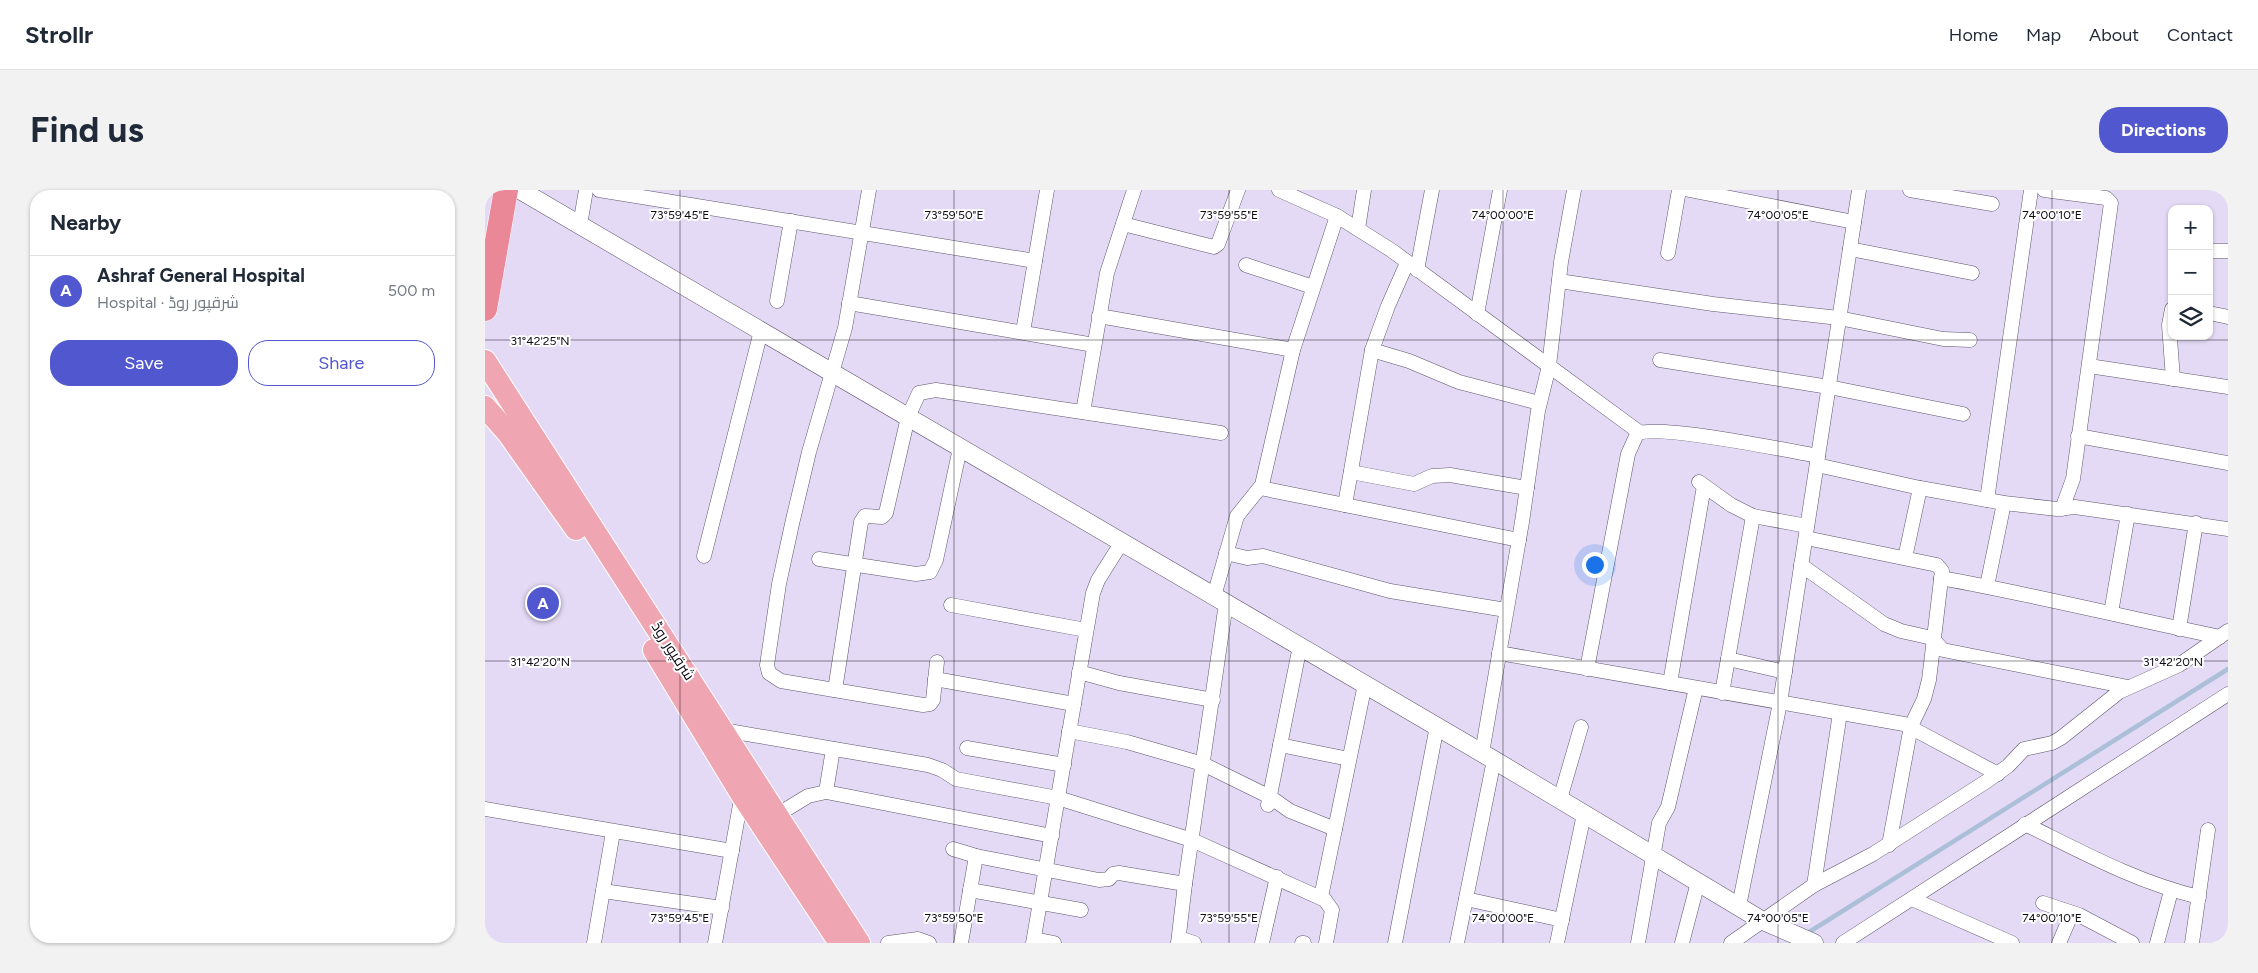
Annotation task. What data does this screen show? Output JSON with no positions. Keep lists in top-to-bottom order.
{
  "streets": {
    "main road": ["شرقپور روڈ"]
  },
  "page": {
    "header": "Strollr",
    "nav": [
      "Home",
      "Map",
      "About",
      "Contact"
    ],
    "buttons": [
      "Directions",
      ["Save", "Share"]
    ],
    "title": "Find us",
    "heading": "Nearby",
    "map_buttons": ["+", "−"],
    "list": [
      {
        "mark": "A",
        "name": "Ashraf General Hospital",
        "note": "Hospital · شرقپور روڈ",
        "value": "500 m"
      }
    ],
    "pins": "A"
  },
  "coordinates": [
    "73°59'45\"E",
    "73°59'50\"E",
    "73°59'55\"E",
    "74°00'00\"E",
    "74°00'05\"E",
    "74°00'10\"E",
    "31°42'25\"N",
    "31°42'20\"N"
  ]
}
